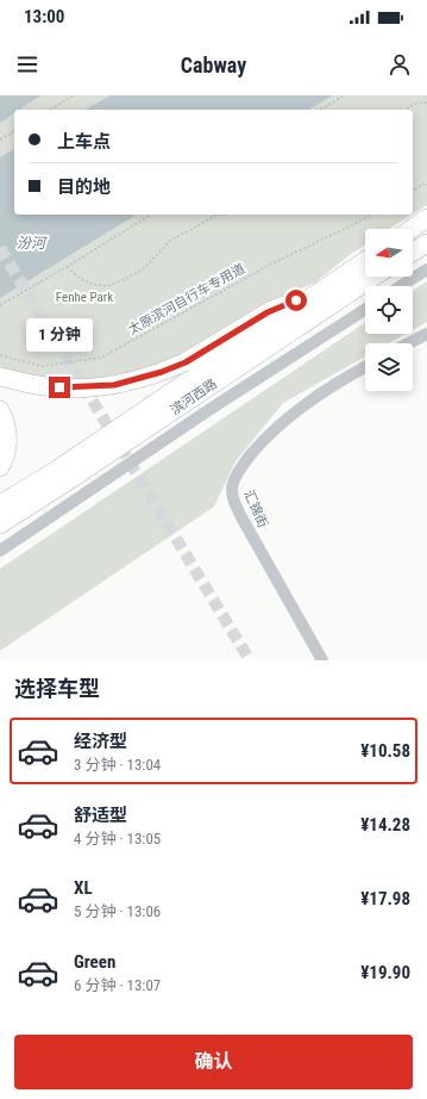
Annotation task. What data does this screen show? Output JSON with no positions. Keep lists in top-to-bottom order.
{
  "streets": {
    "highway": ["滨河西路"],
    "street": ["汇锦街"],
    "path": ["太原滨河自行车专用道"]
  },
  "water": ["汾河"],
  "parks": ["Fenhe Park"],
  "north": "left",
  "page": {
    "status": "13:00",
    "header": "Cabway",
    "banner": ["上车点", "目的地"],
    "bubble": "1 分钟",
    "heading": "选择车型",
    "list": [
      {
        "name": "经济型",
        "note": "3 分钟 · 13:04",
        "value": "¥10.58"
      },
      {
        "name": "舒适型",
        "note": "4 分钟 · 13:05",
        "value": "¥14.28"
      },
      {
        "name": "XL",
        "note": "5 分钟 · 13:06",
        "value": "¥17.98"
      },
      {
        "name": "Green",
        "note": "6 分钟 · 13:07",
        "value": "¥19.90"
      }
    ],
    "buttons": "确认"
  }
}
